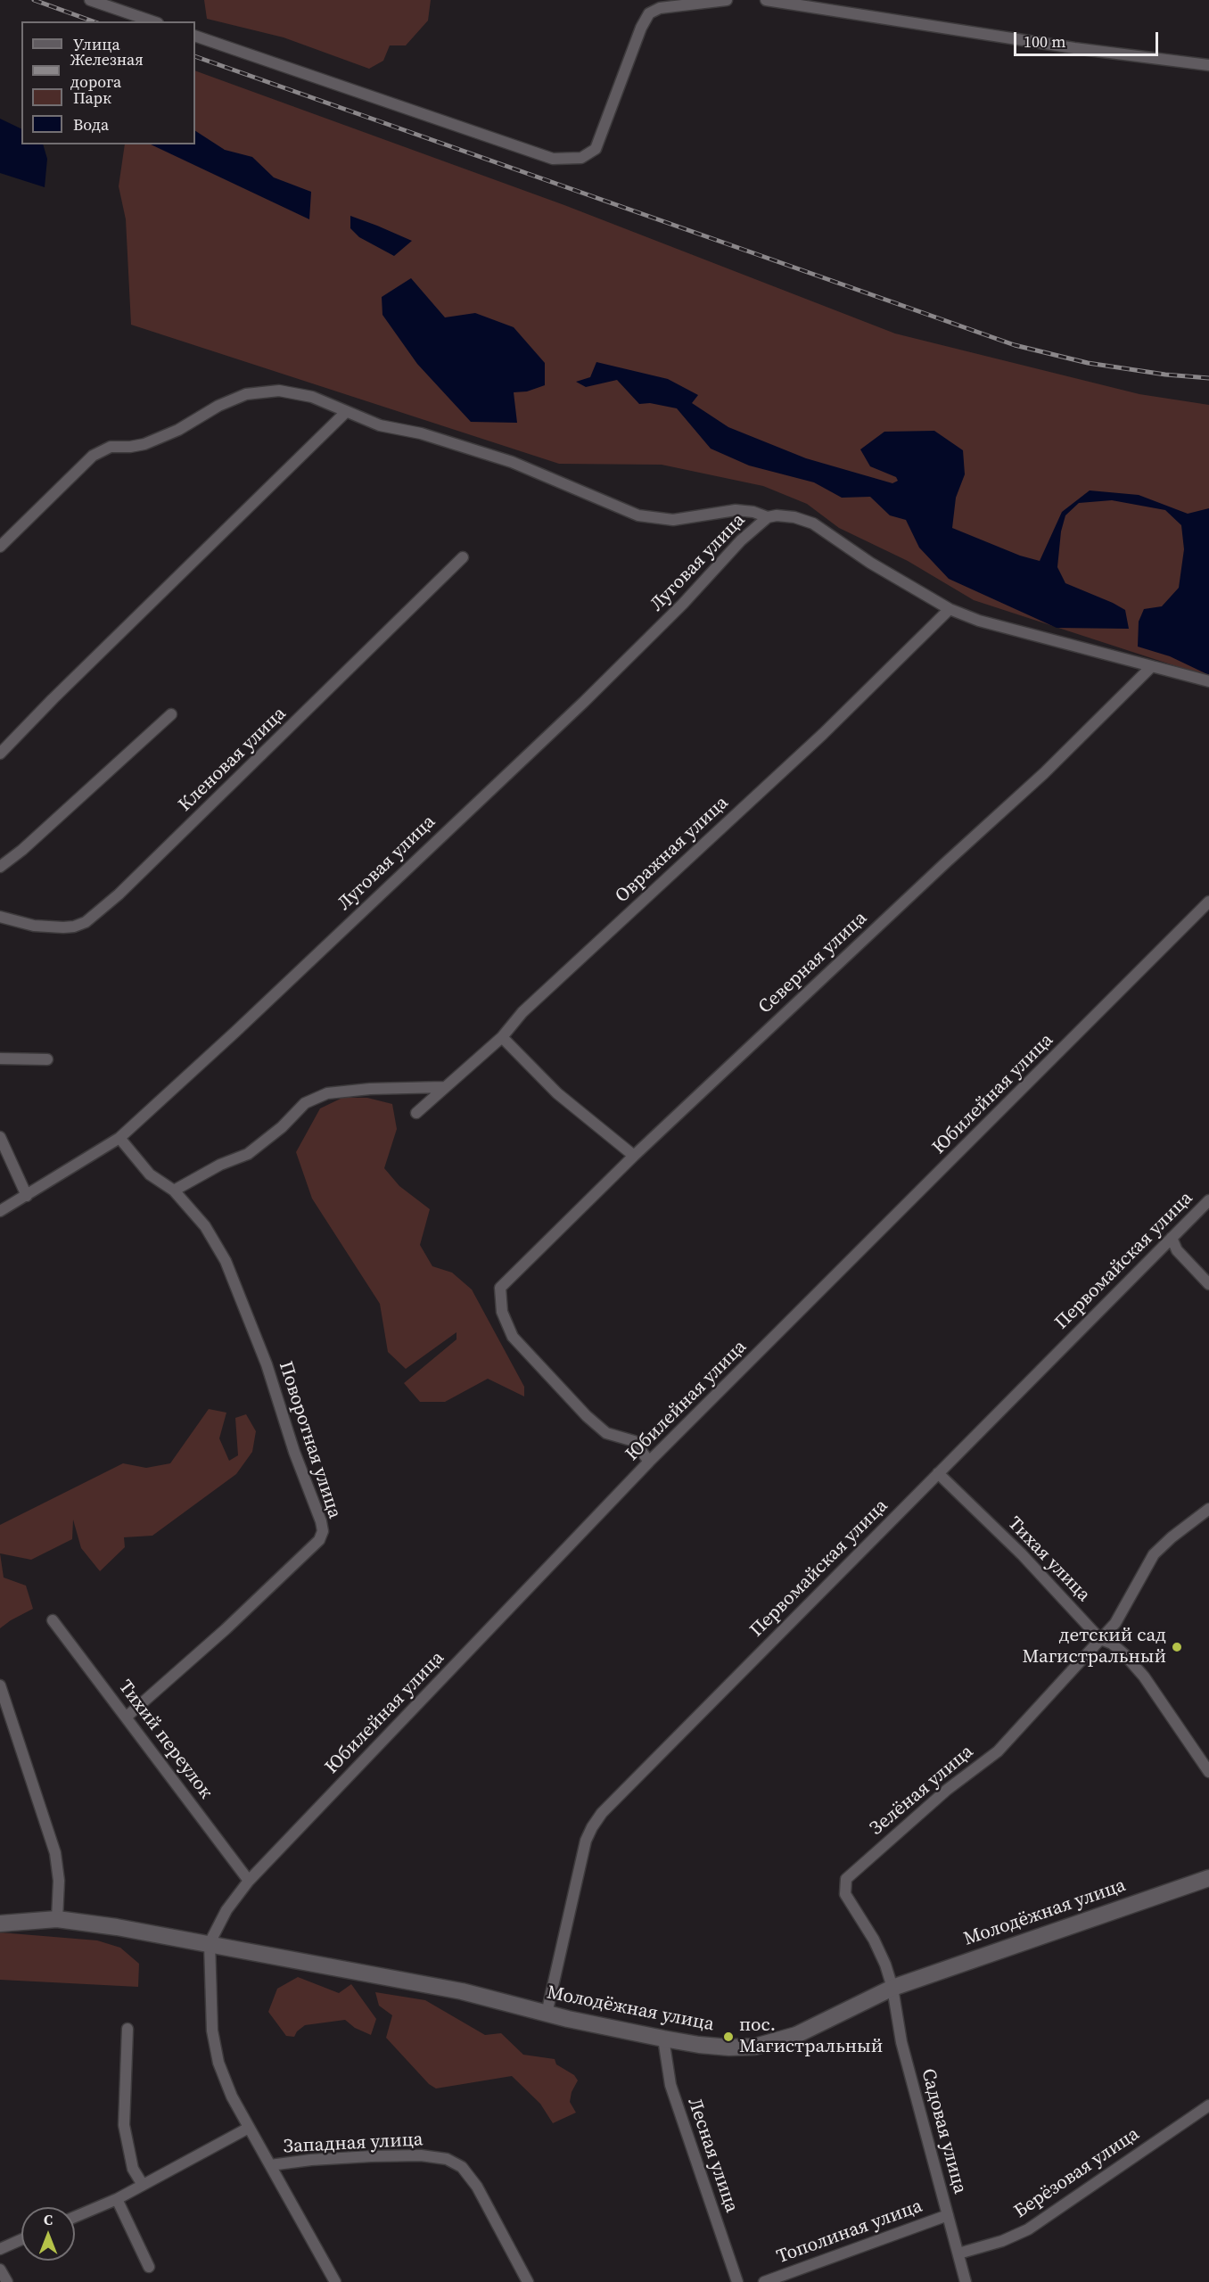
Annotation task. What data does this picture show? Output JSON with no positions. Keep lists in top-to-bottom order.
{
  "streets": {
    "street": [
      "Луговая улица",
      "Кленовая улица",
      "Овражная улица",
      "Северная улица",
      "Юбилейная улица",
      "Первомайская улица",
      "Поворотная улица",
      "Тихая улица",
      "Тихий переулок",
      "Зелёная улица",
      "Молодёжная улица",
      "Садовая улица",
      "Западная улица",
      "Лесная улица",
      "Берёзовая улица",
      "Тополиная улица"
    ]
  },
  "crossings": [
    ["Луговая улица", "Поворотная улица"],
    ["Северная улица", "Юбилейная улица"],
    ["Юбилейная улица", "Тихий переулок"],
    ["Юбилейная улица", "Молодёжная улица"],
    ["Юбилейная улица", "Западная улица"],
    ["Первомайская улица", "Тихая улица"],
    ["Первомайская улица", "Молодёжная улица"],
    ["Поворотная улица", "Тихий переулок"],
    ["Тихая улица", "Зелёная улица"],
    ["Зелёная улица", "Молодёжная улица"],
    ["Зелёная улица", "Садовая улица"],
    ["Молодёжная улица", "Садовая улица"],
    ["Молодёжная улица", "Западная улица"],
    ["Молодёжная улица", "Лесная улица"],
    ["Садовая улица", "Берёзовая улица"],
    ["Садовая улица", "Тополиная улица"]
  ],
  "places": ["детский сад Магистральный", "пос. Магистральный"],
  "legend": [
    "Улица",
    "Железная дорога",
    "Парк",
    "Вода"
  ],
  "scale_bar": "100 m",
  "north": "top"
}
